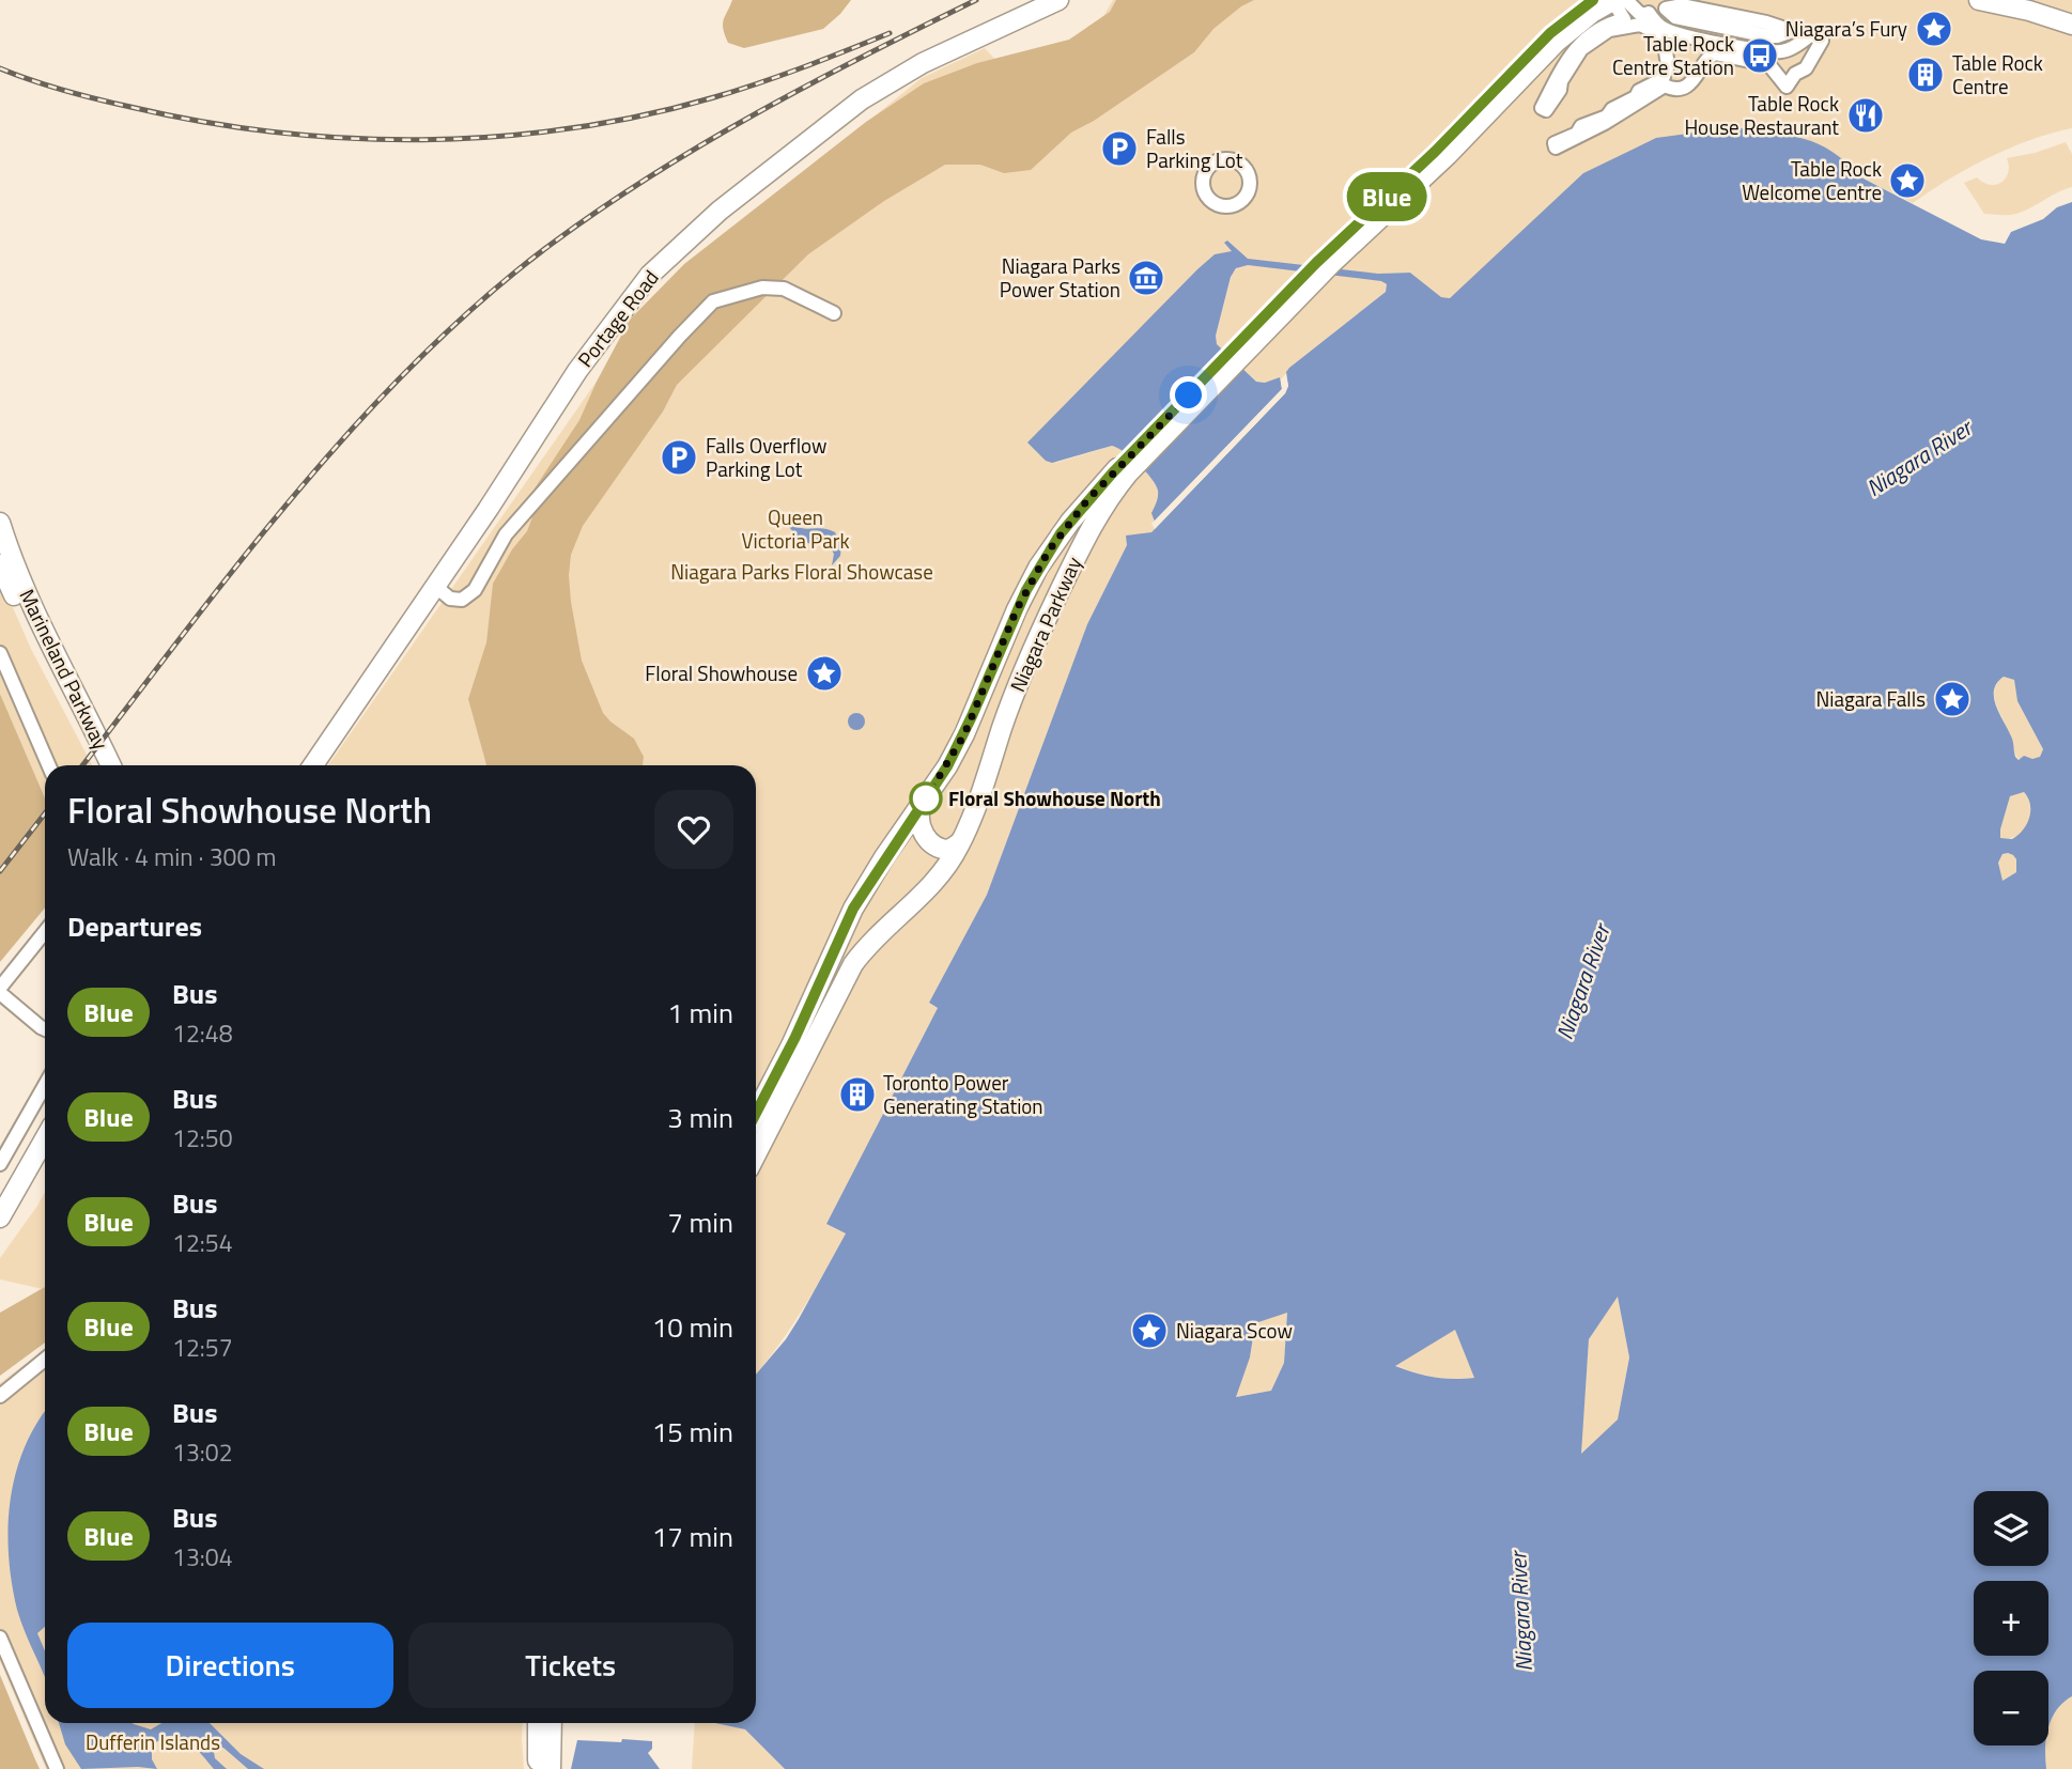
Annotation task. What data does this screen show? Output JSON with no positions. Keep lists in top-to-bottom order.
{
  "streets": {
    "main road": ["Portage Road", "Niagara Parkway", "Marineland Parkway"]
  },
  "water": ["Niagara River"],
  "parks": ["Queen Victoria Park", "Niagara Parks Floral Showcase", "Dufferin Islands"],
  "places": {
    "place": [
      "Niagara’s Fury",
      "Table Rock Welcome Centre",
      "Floral Showhouse",
      "Niagara Falls",
      "Niagara Scow"
    ],
    "bus stop": ["Table Rock Centre Station"],
    "building": ["Table Rock Centre", "Toronto Power Generating Station"],
    "restaurant": ["Table Rock House Restaurant"],
    "parking": ["Falls Parking Lot", "Falls Overflow Parking Lot"],
    "museum": ["Niagara Parks Power Station"],
    "other": ["Floral Showhouse North"]
  },
  "lines": ["bus line Blue"],
  "page": {
    "on_map": "Blue",
    "heading": [
      ["Floral Showhouse North", "Walk · 4 min · 300 m"],
      "Departures"
    ],
    "list": [
      {
        "mark": "Blue",
        "name": "Bus",
        "note": "12:48",
        "value": "1 min"
      },
      {
        "mark": "Blue",
        "name": "Bus",
        "note": "12:50",
        "value": "3 min"
      },
      {
        "mark": "Blue",
        "name": "Bus",
        "note": "12:54",
        "value": "7 min"
      },
      {
        "mark": "Blue",
        "name": "Bus",
        "note": "12:57",
        "value": "10 min"
      },
      {
        "mark": "Blue",
        "name": "Bus",
        "note": "13:02",
        "value": "15 min"
      },
      {
        "mark": "Blue",
        "name": "Bus",
        "note": "13:04",
        "value": "17 min"
      }
    ],
    "map_buttons": ["+", "−"],
    "buttons": ["Directions", "Tickets"]
  }
}
